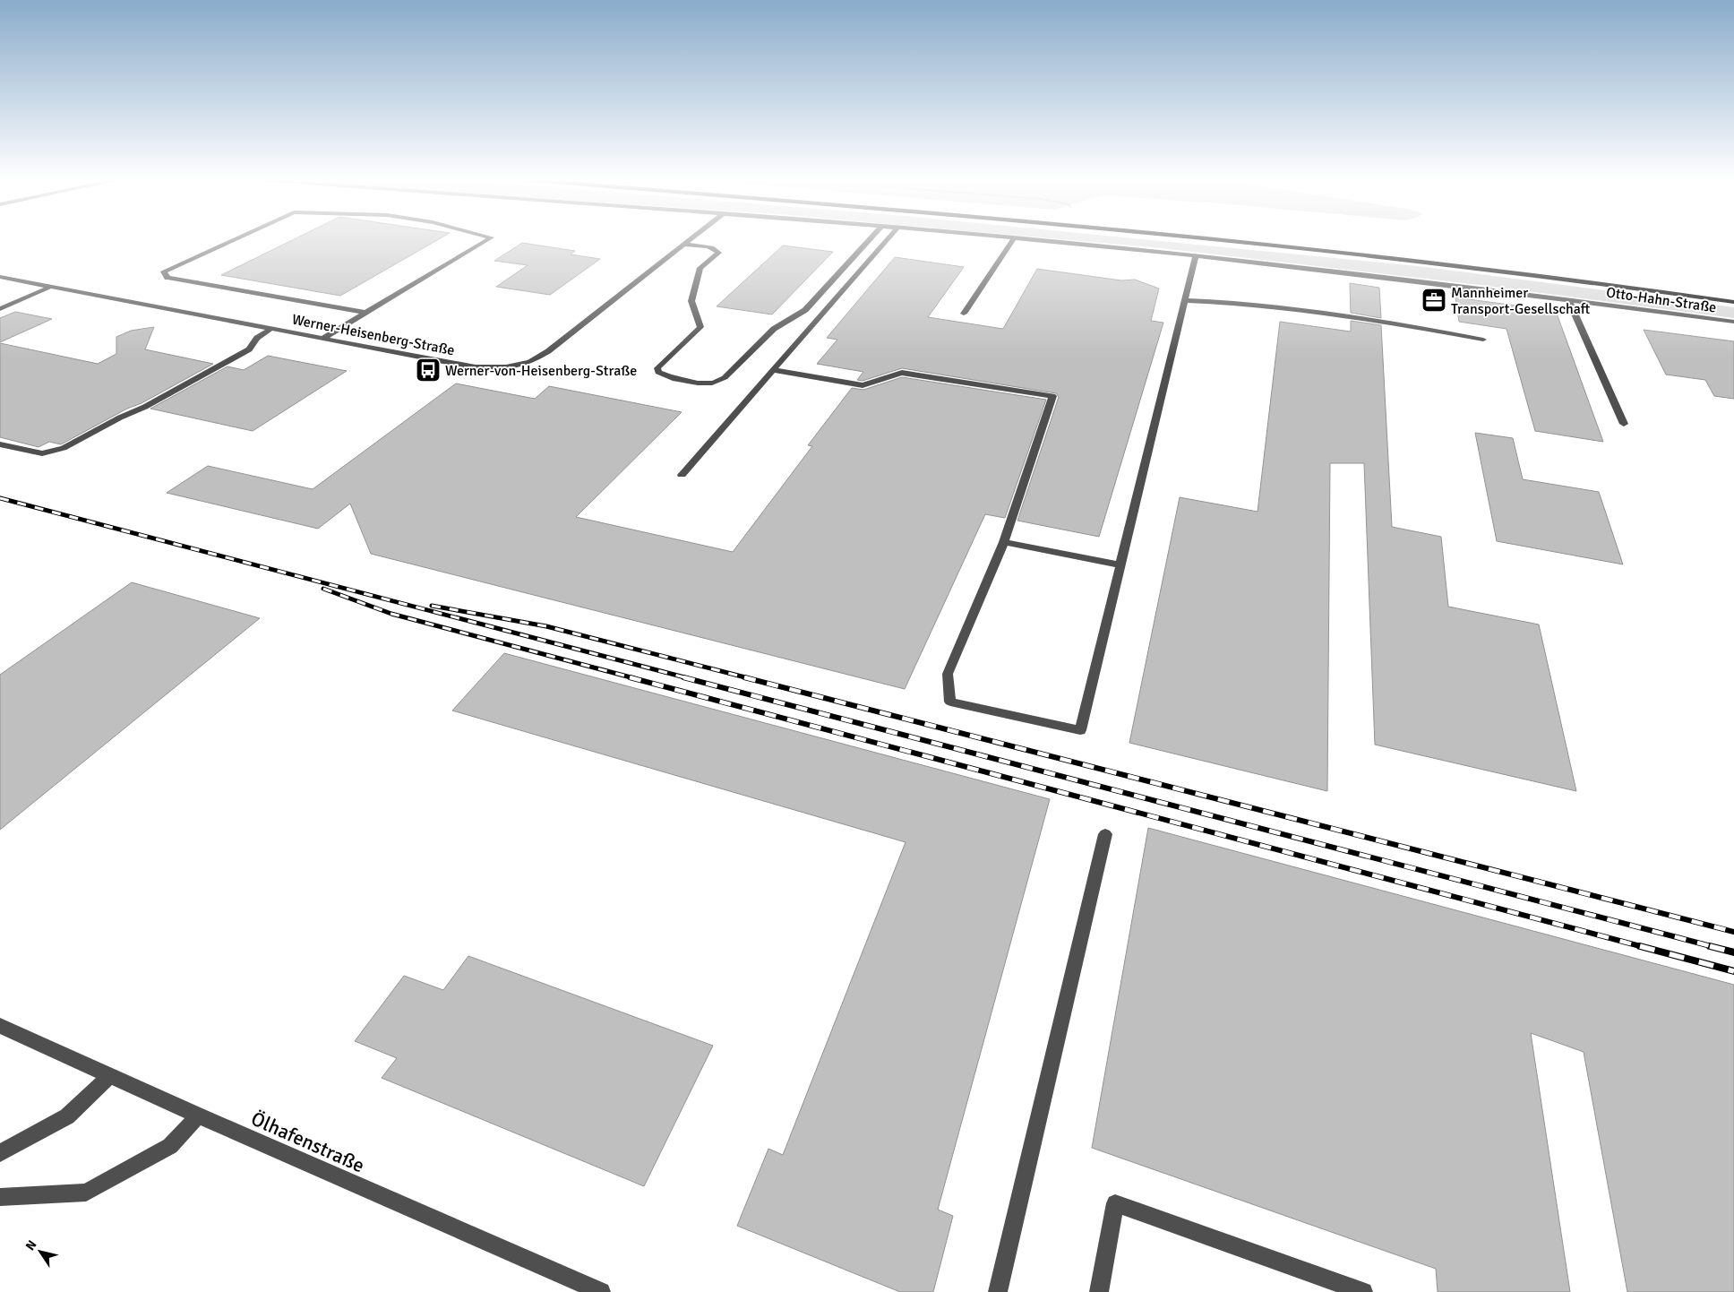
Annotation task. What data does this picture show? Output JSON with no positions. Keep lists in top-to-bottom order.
{
  "streets": {
    "street": ["Otto-Hahn-Straße", "Werner-Heisenberg-Straße", "Ölhafenstraße"]
  },
  "places": {
    "office": ["Mannheimer Transport-Gesellschaft"],
    "bus stop": ["Werner-von-Heisenberg-Straße"]
  },
  "north": "top left"
}
